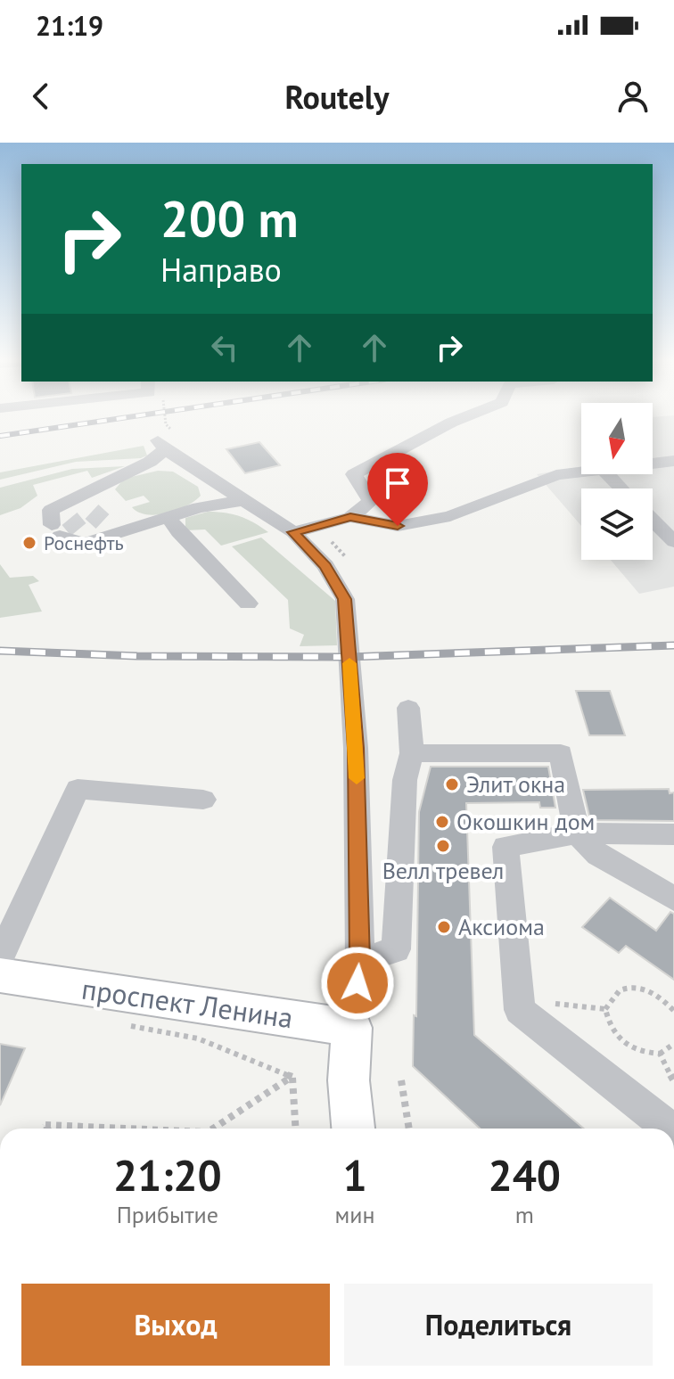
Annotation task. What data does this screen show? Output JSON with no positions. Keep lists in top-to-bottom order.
{
  "streets": {
    "main road": ["проспект Ленина"]
  },
  "places": [
    "Роснефть",
    "Элит окна",
    "Окошкин дом",
    "Велл тревел",
    "Аксиома"
  ],
  "north": "bottom",
  "page": {
    "status": "21:19",
    "header": "Routely",
    "turn": ["200 m", "Направо"],
    "eta": [
      "21:20",
      "Прибытие",
      "1",
      "мин",
      "240",
      "m"
    ],
    "buttons": ["Выход", "Поделиться"]
  }
}
